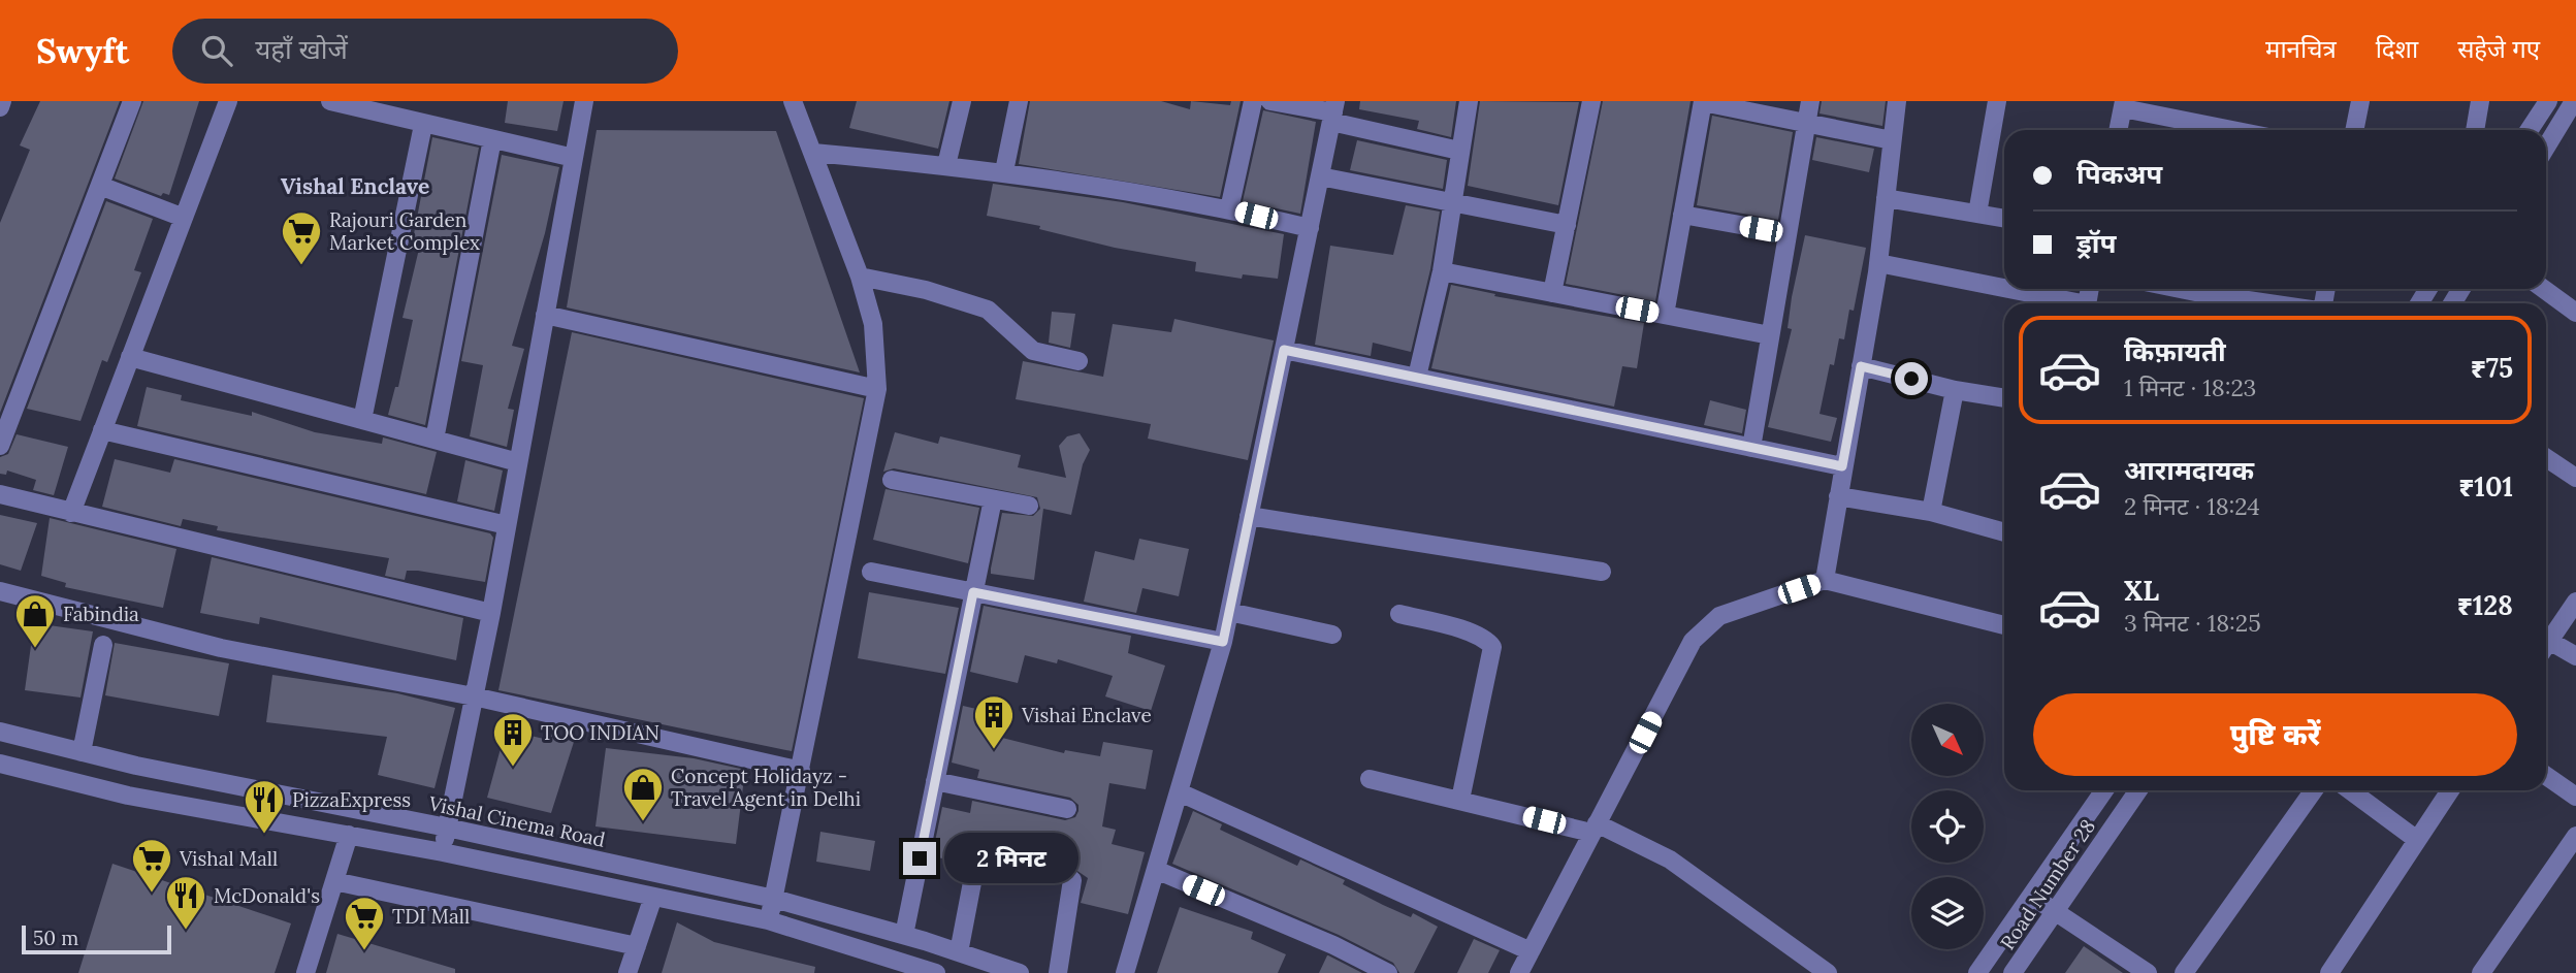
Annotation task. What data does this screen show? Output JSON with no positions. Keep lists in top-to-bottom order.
{
  "streets": {
    "street": ["Vishal Cinema Road", "Road Number 28"]
  },
  "districts": ["Vishal Enclave"],
  "places": {
    "supermarket": ["Rajouri Garden Market Complex", "Vishal Mall", "TDI Mall"],
    "shop": ["Fabindia", "Concept Holidayz - Travel Agent in Delhi"],
    "building": ["Vishai Enclave", "TOO INDIAN"],
    "restaurant": ["PizzaExpress", "McDonald's"]
  },
  "scale_bar": "50 m",
  "north": "bottom right",
  "page": {
    "header": "Swyft",
    "search": "यहाँ खोजें",
    "nav": ["मानचित्र", "दिशा", "सहेजे गए"],
    "banner": ["पिकअप", "ड्रॉप"],
    "list": [
      {
        "name": "किफ़ायती",
        "note": "1 मिनट · 18:23",
        "value": "₹75"
      },
      {
        "name": "आरामदायक",
        "note": "2 मिनट · 18:24",
        "value": "₹101"
      },
      {
        "name": "XL",
        "note": "3 मिनट · 18:25",
        "value": "₹128"
      }
    ],
    "buttons": "पुष्टि करें",
    "bubble": "2 मिनट",
    "scale": "50 m"
  }
}
